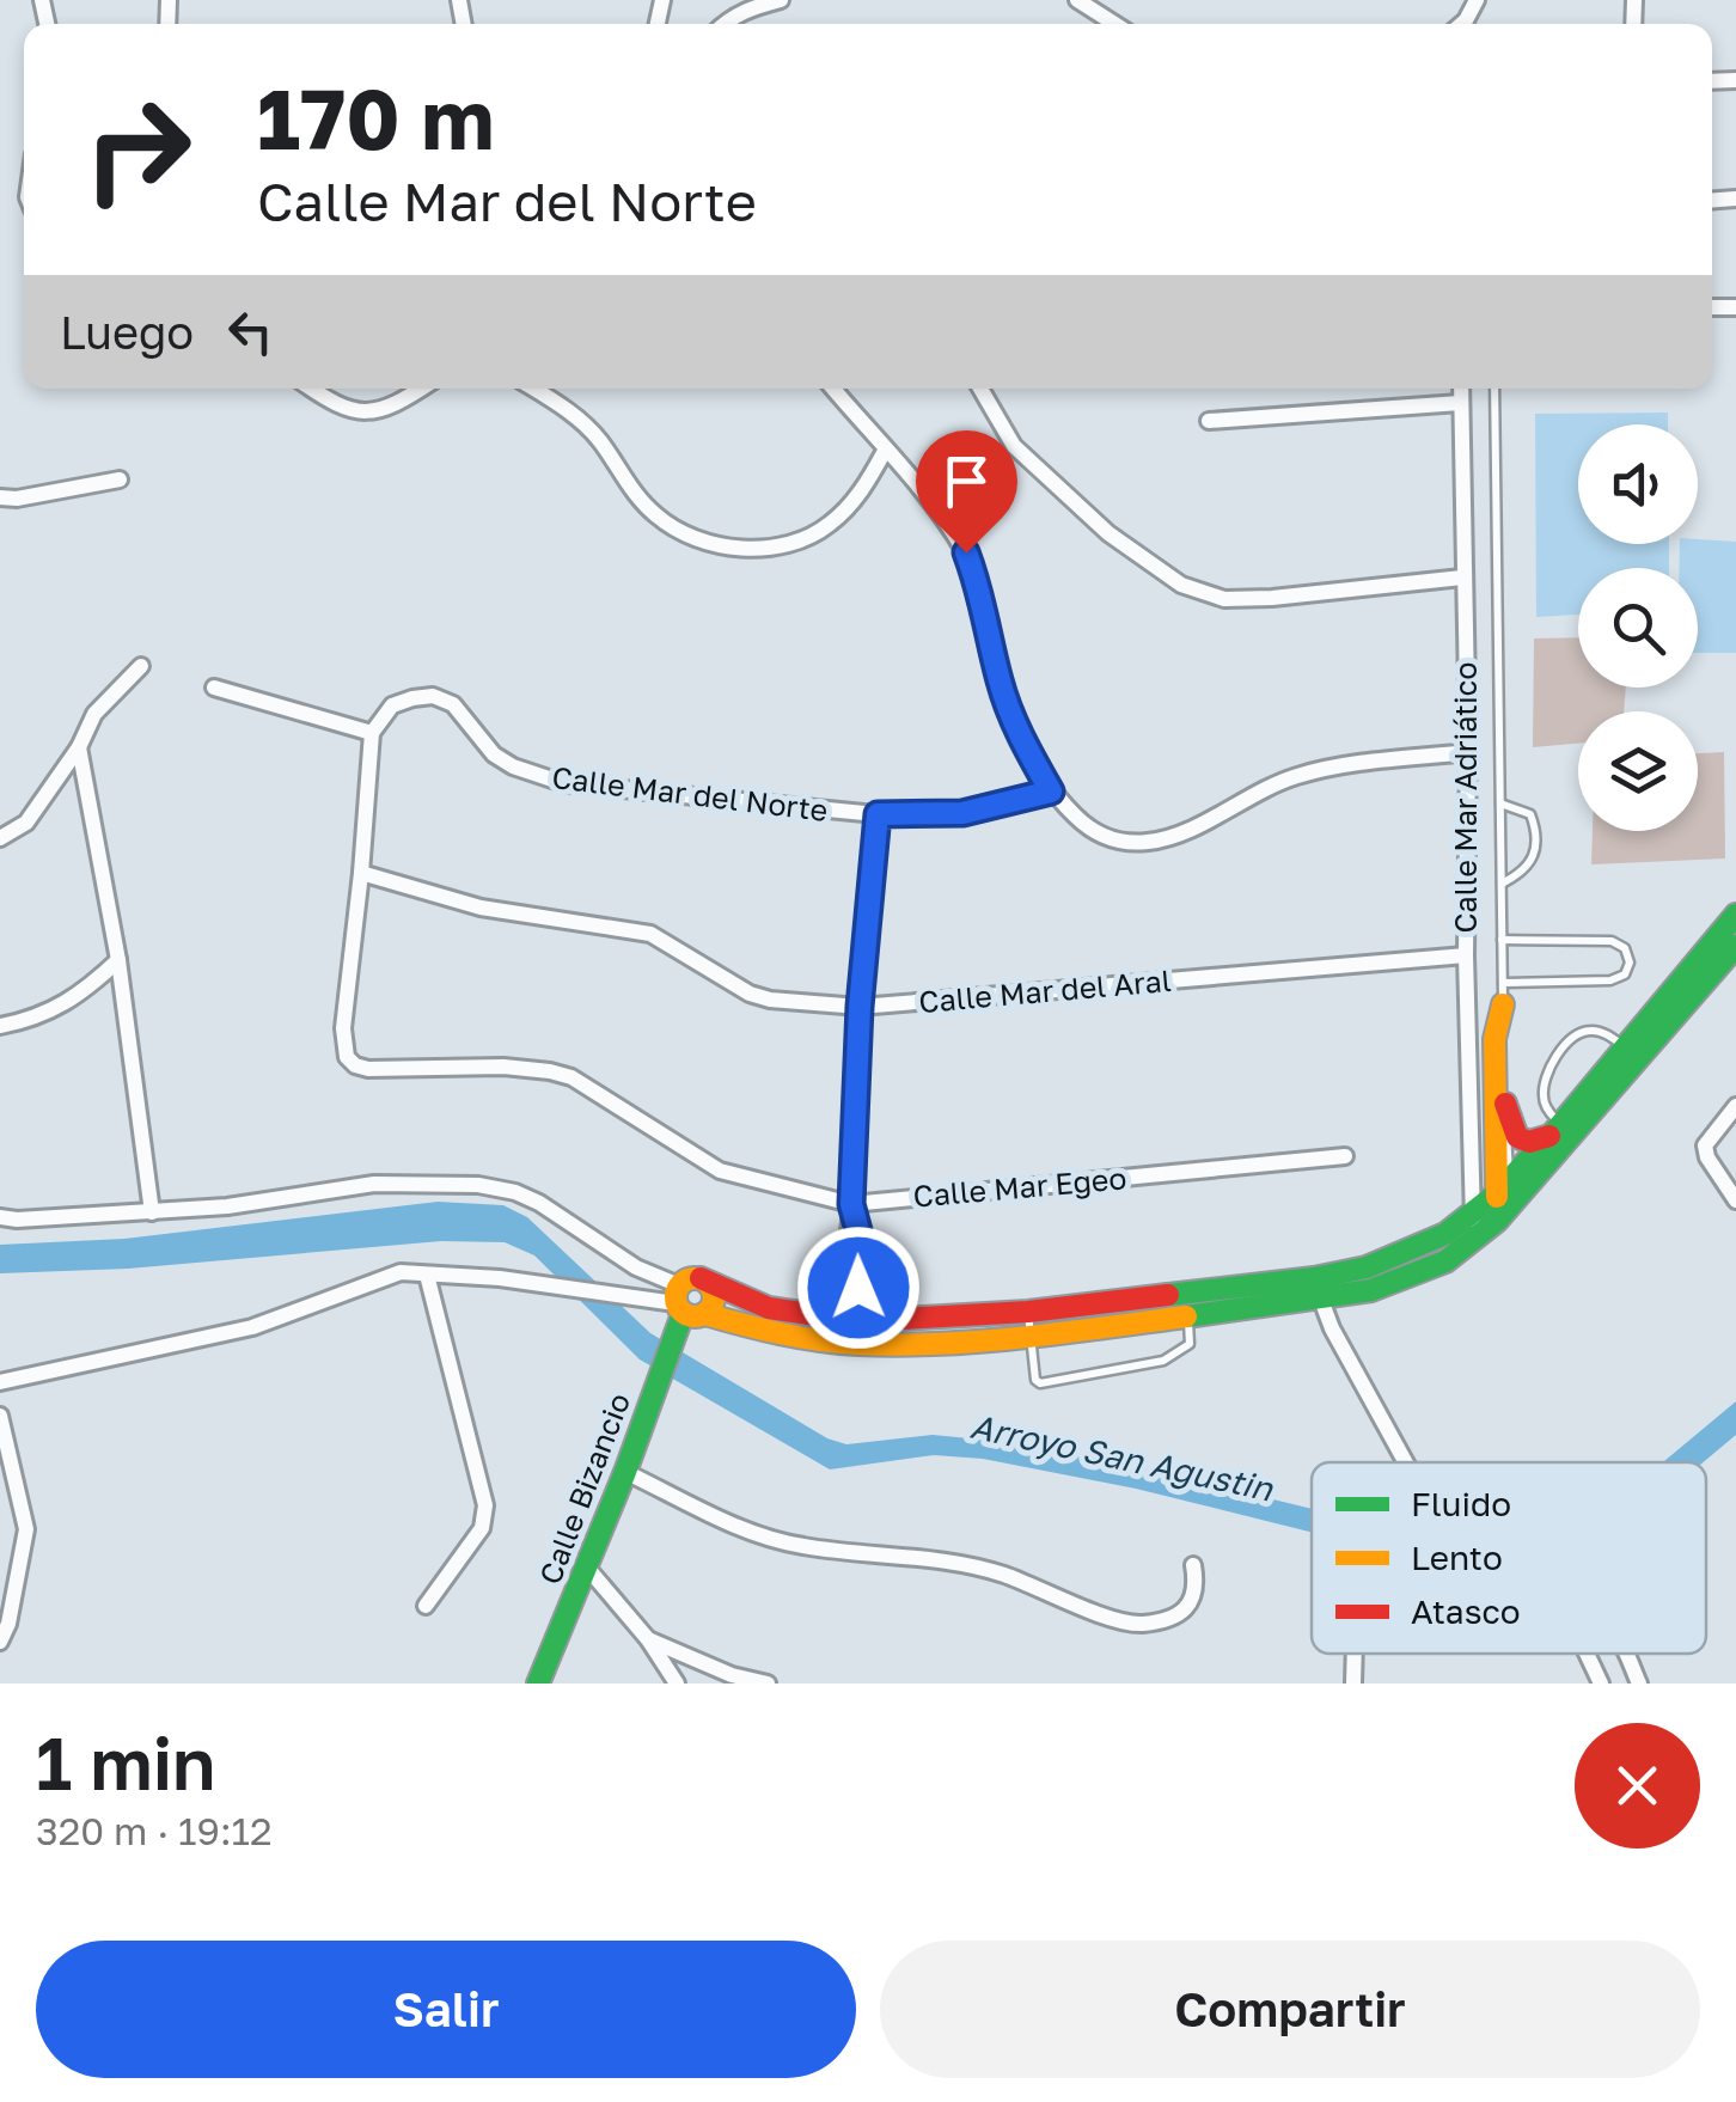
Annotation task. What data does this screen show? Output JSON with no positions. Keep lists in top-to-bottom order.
{
  "streets": {
    "street": [
      "Calle Mar del Norte",
      "Calle Mar Adriático",
      "Calle Mar del Aral",
      "Calle Mar Egeo",
      "Calle Bizancio"
    ]
  },
  "crossings": [
    ["Calle Mar Adriático", "Calle Mar del Aral"],
    ["Calle Mar del Aral", "Calle Mar Egeo"]
  ],
  "water": ["Arroyo San Agustin"],
  "legend": ["Fluido", "Lento", "Atasco"],
  "page": {
    "turn": ["170 m", "Calle Mar del Norte"],
    "then": "Luego",
    "heading": ["1 min", "320 m · 19:12"],
    "buttons": ["Salir", "Compartir"]
  }
}
